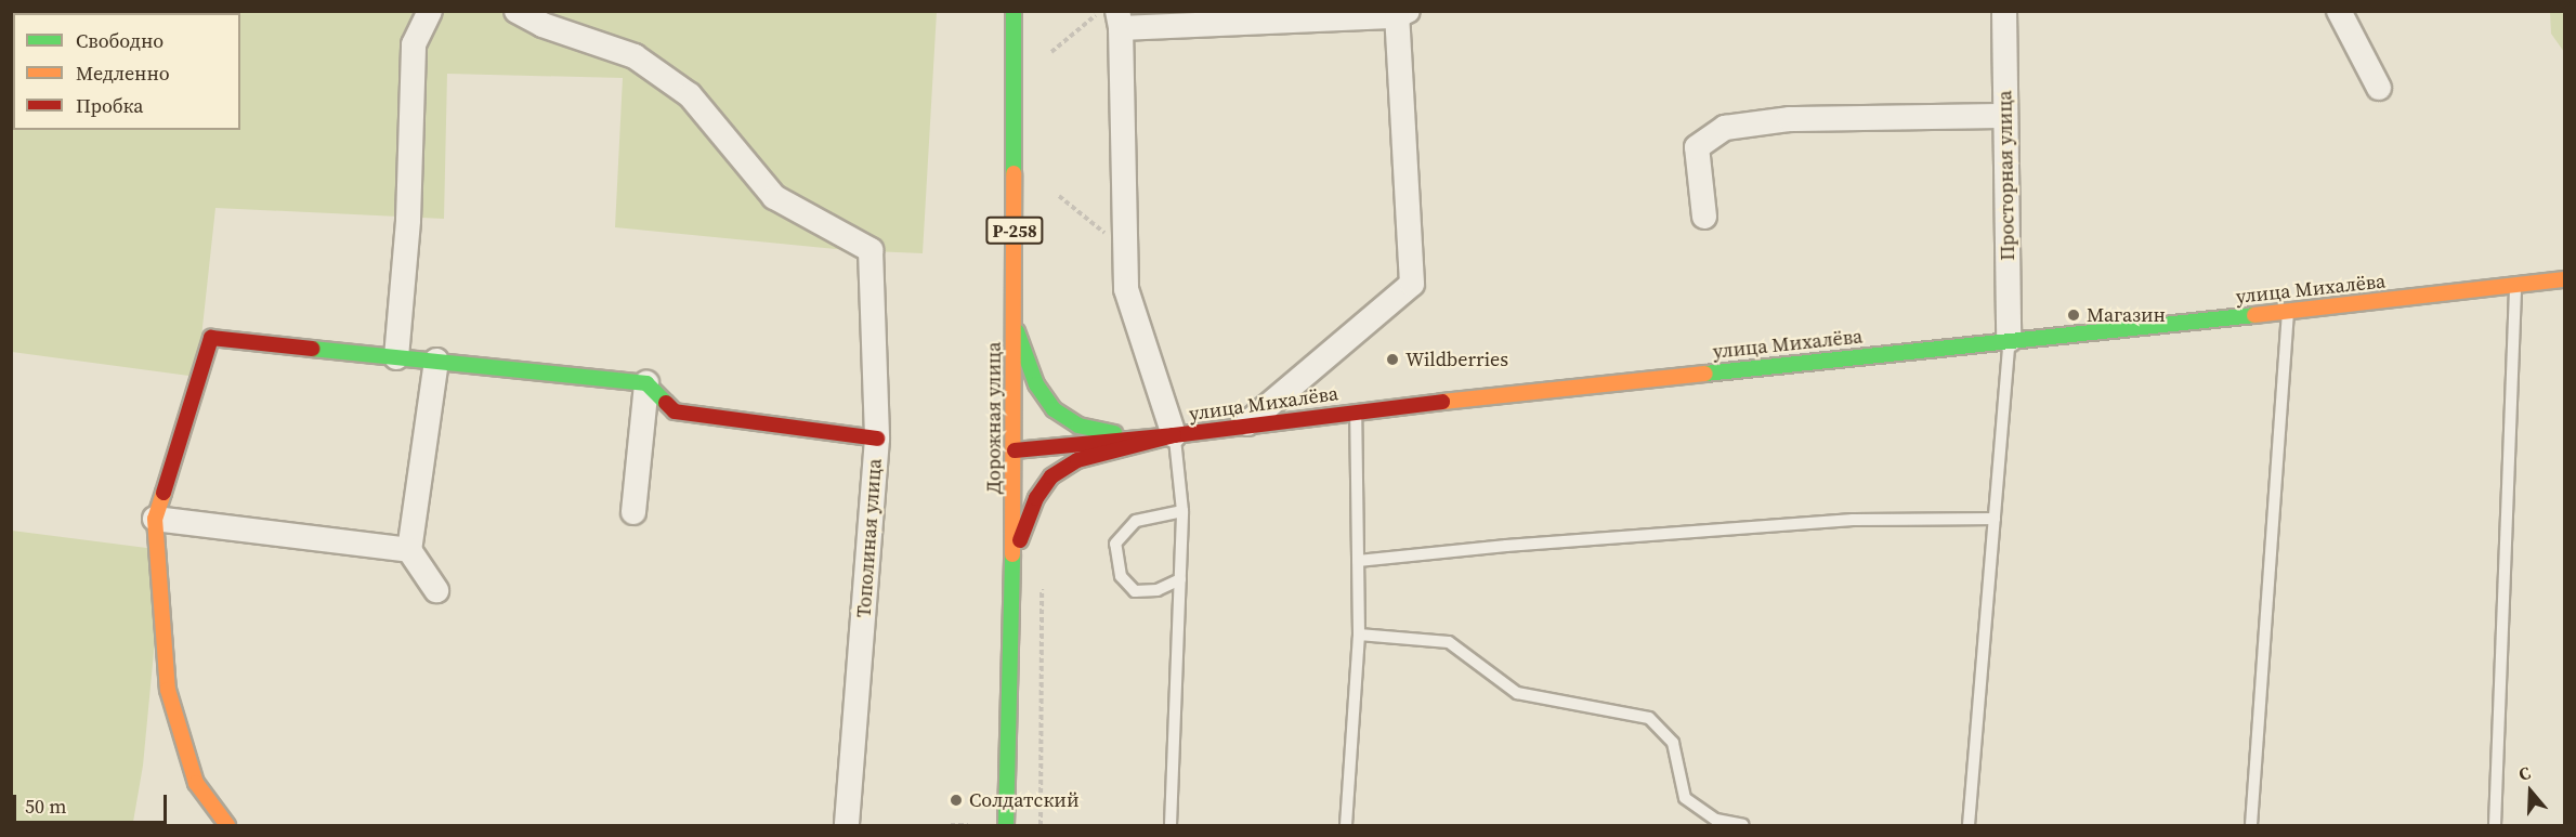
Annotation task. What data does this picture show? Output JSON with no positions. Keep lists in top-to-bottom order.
{
  "streets": {
    "main road": ["Р-258", "улица Михалёва", "Дорожная улица"],
    "street": ["Просторная улица", "Тополиная улица"]
  },
  "crossings": [
    ["Просторная улица", "улица Михалёва"],
    ["улица Михалёва", "Дорожная улица"]
  ],
  "places": ["Магазин", "Wildberries", "Солдатский"],
  "legend": ["Свободно", "Медленно", "Пробка"],
  "scale_bar": "50 m",
  "north": "top"
}
